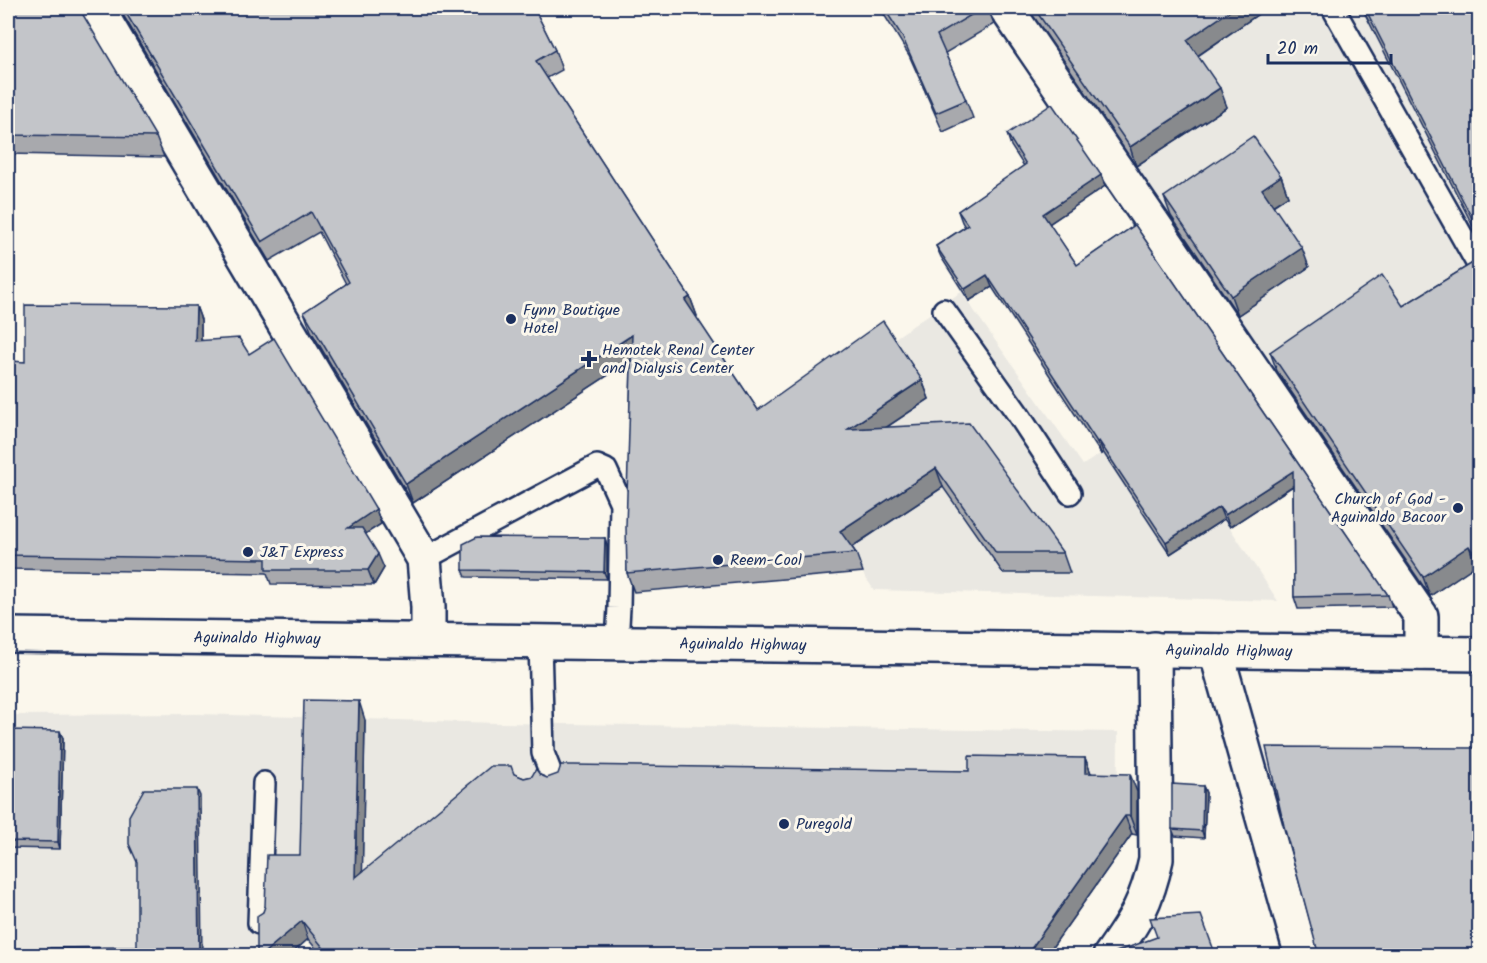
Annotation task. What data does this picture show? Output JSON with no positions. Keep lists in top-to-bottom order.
{
  "streets": {
    "main road": ["Aguinaldo Highway"]
  },
  "places": {
    "other": [
      "Fynn Boutique Hotel",
      "Church of God - Aguinaldo Bacoor",
      "J&T Express",
      "Reem-Cool",
      "Puregold"
    ],
    "health": ["Hemotek Renal Center and Dialysis Center"]
  },
  "scale_bar": "20 m"
}
